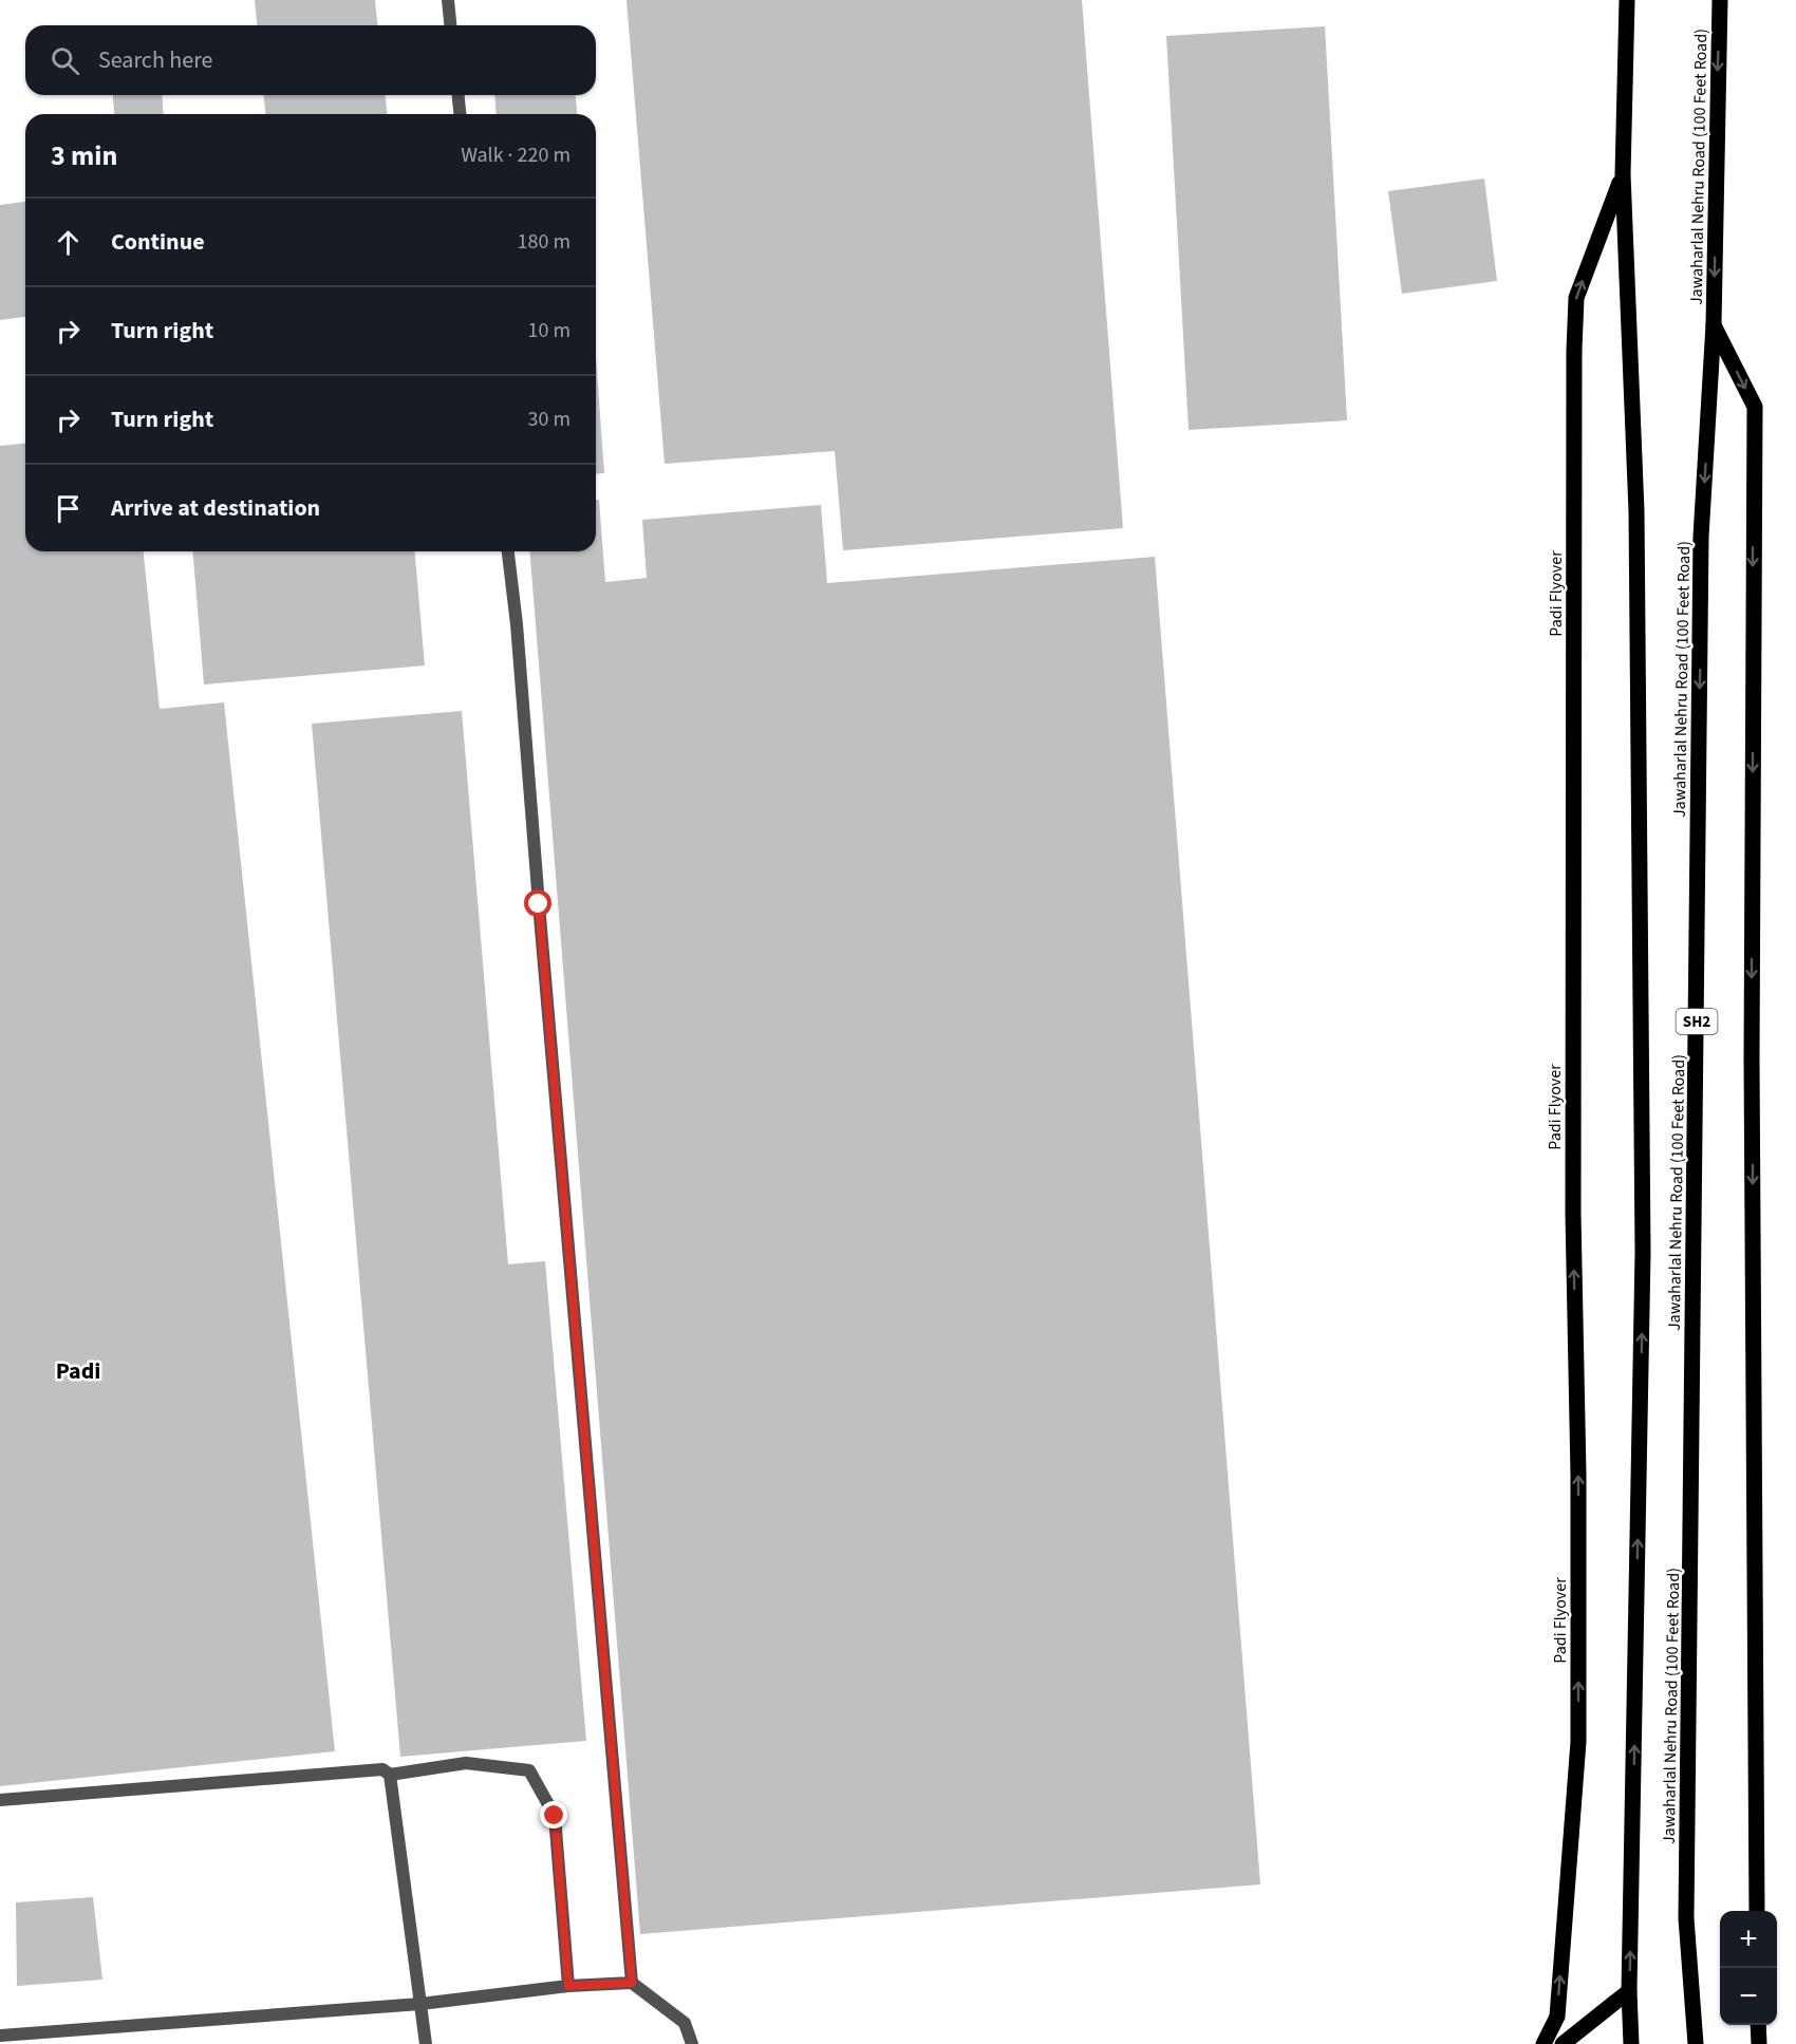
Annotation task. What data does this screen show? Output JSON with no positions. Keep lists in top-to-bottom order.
{
  "streets": {
    "main road": ["Jawaharlal Nehru Road (100 Feet Road)", "Padi Flyover", "SH2"]
  },
  "crossings": [
    ["Jawaharlal Nehru Road (100 Feet Road)", "Padi Flyover"]
  ],
  "one_way": ["Padi Flyover"],
  "districts": ["Padi"],
  "page": {
    "search": "Search here",
    "heading": ["3 min", "Walk · 220 m"],
    "list": [
      ["Continue", "180 m"],
      ["Turn right", "10 m"],
      ["Turn right", "30 m"],
      "Arrive at destination"
    ],
    "map_buttons": ["+", "−"]
  }
}
